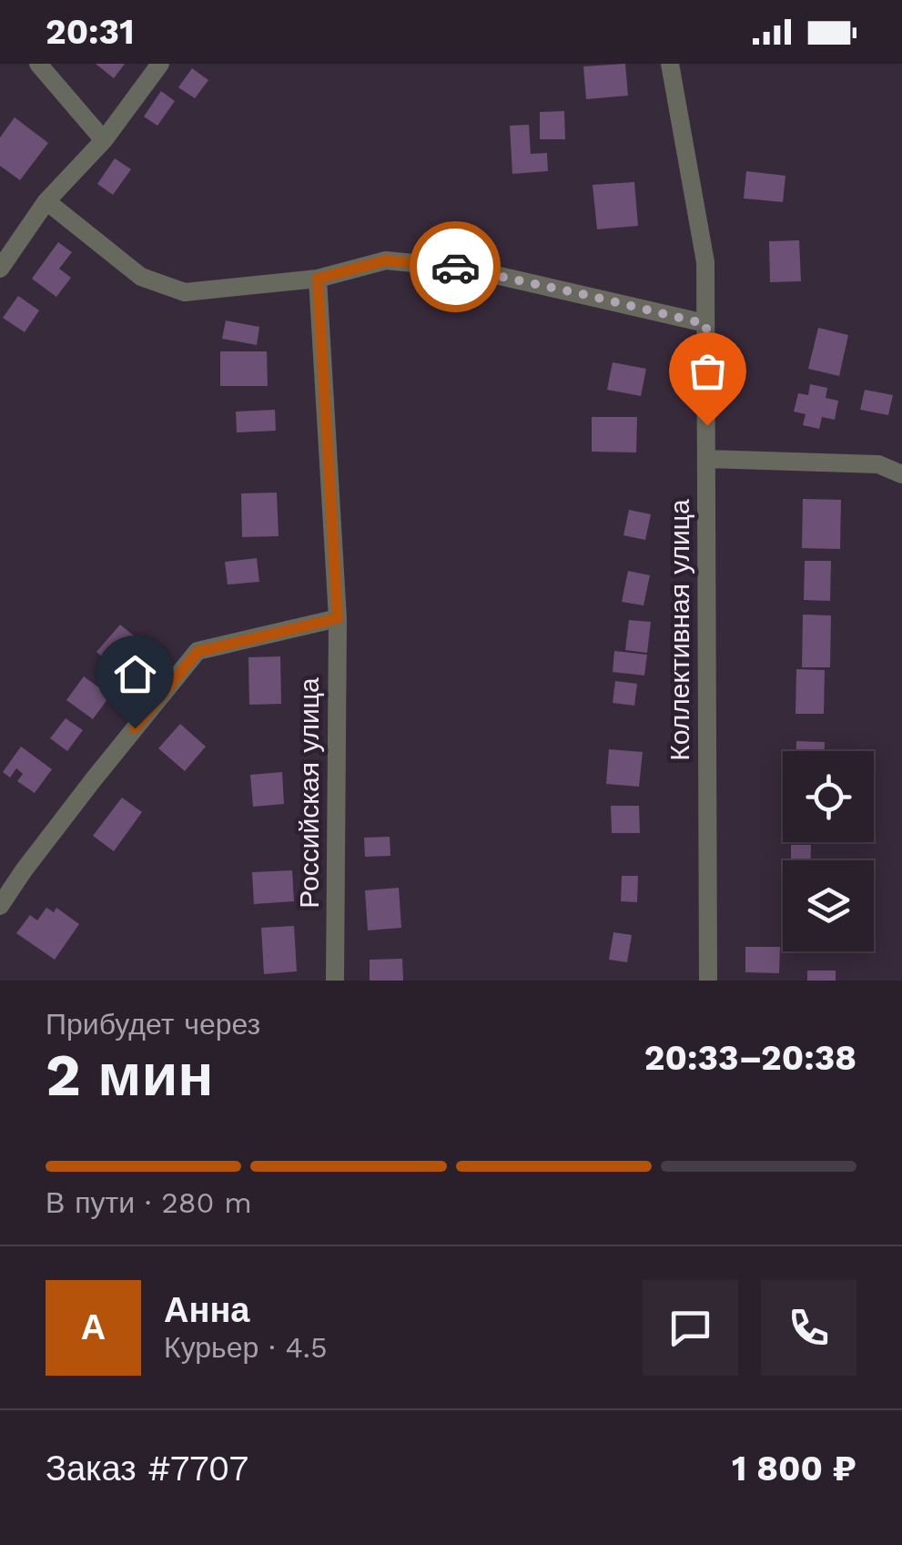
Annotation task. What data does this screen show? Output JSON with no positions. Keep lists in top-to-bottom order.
{
  "streets": {
    "street": ["Коллективная улица", "Российская улица"]
  },
  "page": {
    "status": "20:31",
    "heading": ["2 мин", "Прибудет через", "20:33–20:38"],
    "panel": [
      "Анна",
      "Курьер · 4.5",
      "Заказ #7707",
      "1 800 ₽"
    ],
    "bar": "В пути · 280 m",
    "round": "А"
  }
}
